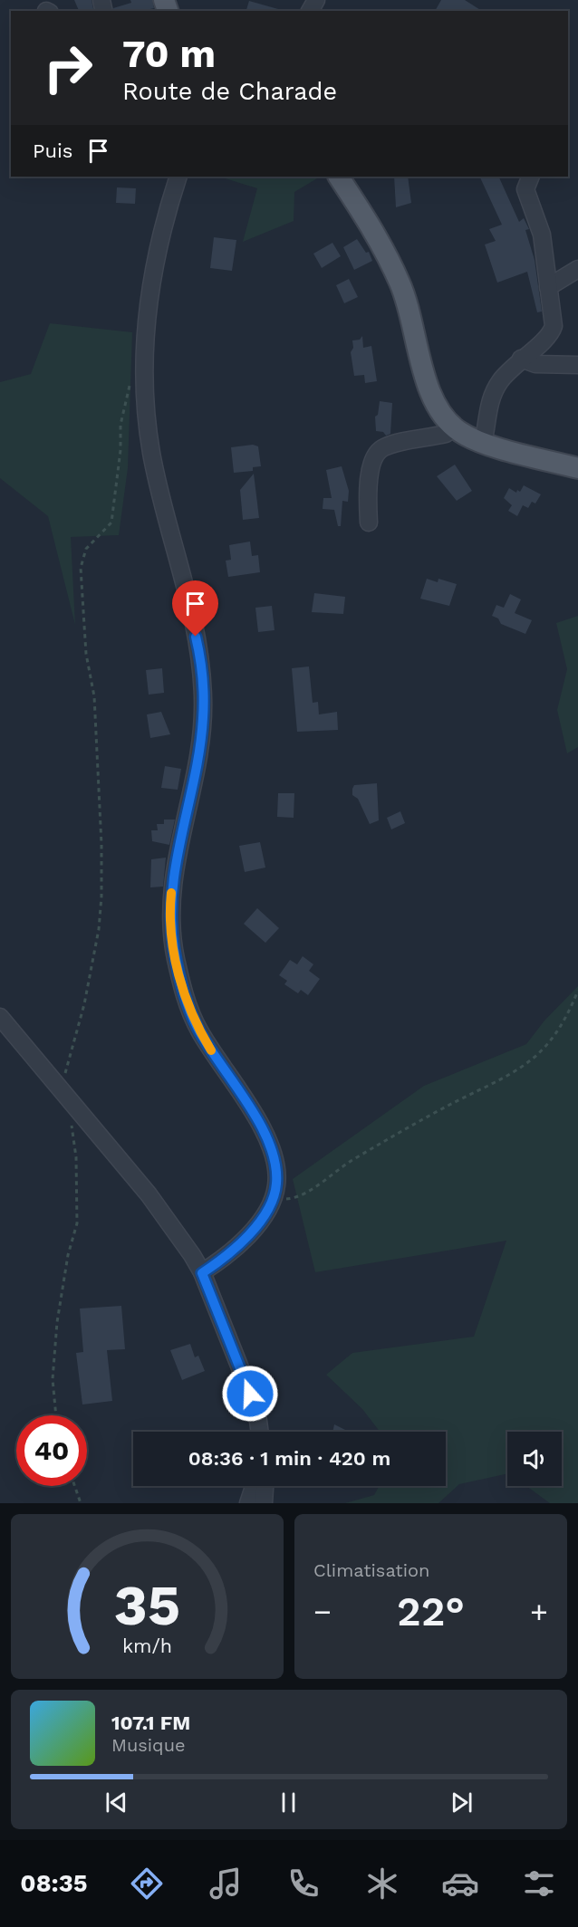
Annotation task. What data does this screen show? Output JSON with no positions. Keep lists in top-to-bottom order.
{
  "page": {
    "turn": ["70 m", "Route de Charade"],
    "then": "Puis",
    "limit": "40",
    "trip": "08:36 · 1 min · 420 m",
    "tile": "Climatisation",
    "heat": ["−", "22°", "+"],
    "song": ["107.1 FM", "Musique"],
    "tabs": "08:35",
    "gauge": ["35", "km/h"]
  }
}
